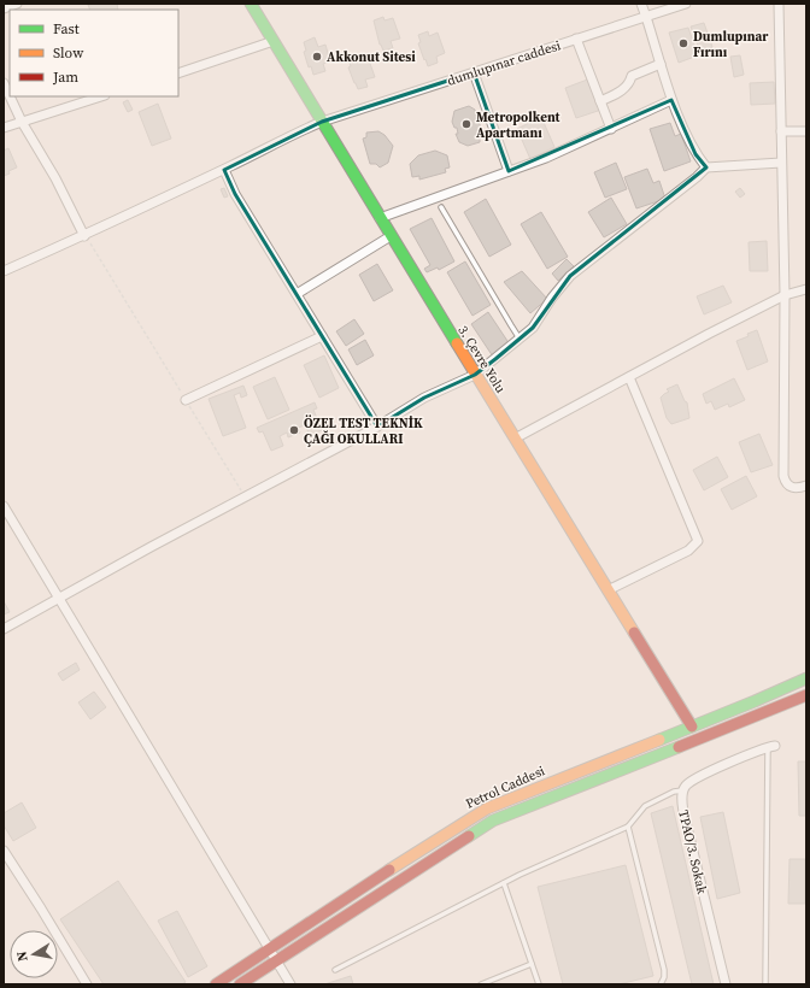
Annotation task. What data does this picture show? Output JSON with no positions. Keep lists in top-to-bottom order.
{
  "streets": {
    "main road": ["3. Çevre Yolu", "Petrol Caddesi"],
    "street": ["dumlupınar caddesi", "TPAO/3. Sokak"]
  },
  "crossings": [
    ["dumlupınar caddesi", "3. Çevre Yolu"],
    ["3. Çevre Yolu", "Petrol Caddesi"]
  ],
  "places": [
    "Dumlupınar Fırını",
    "Akkonut Sitesi",
    "Metropolkent Apartmanı",
    "ÖZEL TEST TEKNİK ÇAĞI OKULLARI"
  ],
  "legend": ["Fast", "Slow", "Jam"],
  "north": "left"
}
